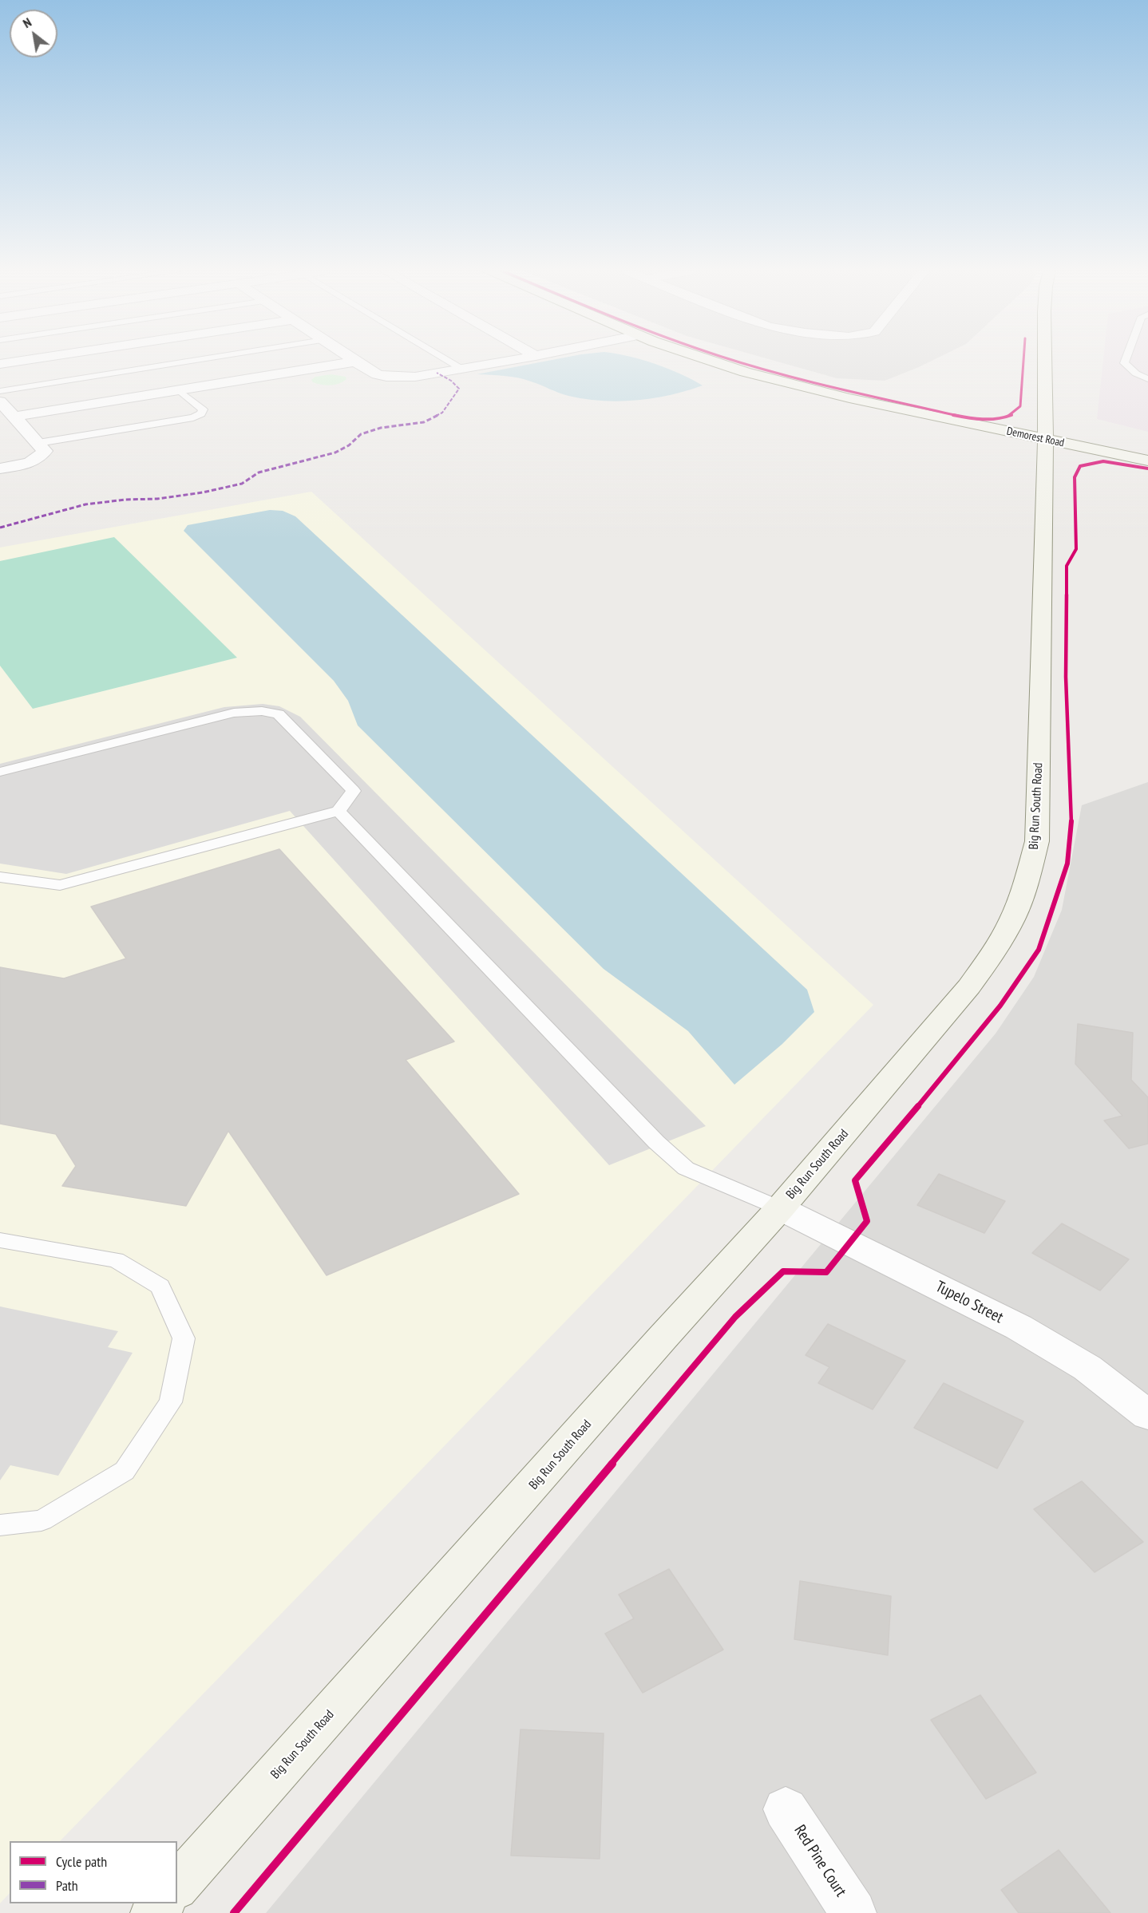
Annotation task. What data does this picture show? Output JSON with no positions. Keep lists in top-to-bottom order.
{
  "streets": {
    "street": [
      "Demorest Road",
      "Big Run South Road",
      "Tupelo Street",
      "Red Pine Court"
    ]
  },
  "crossings": [
    ["Demorest Road", "Big Run South Road"],
    ["Big Run South Road", "Tupelo Street"]
  ],
  "legend": ["Cycle path", "Path"],
  "north": "top left"
}
